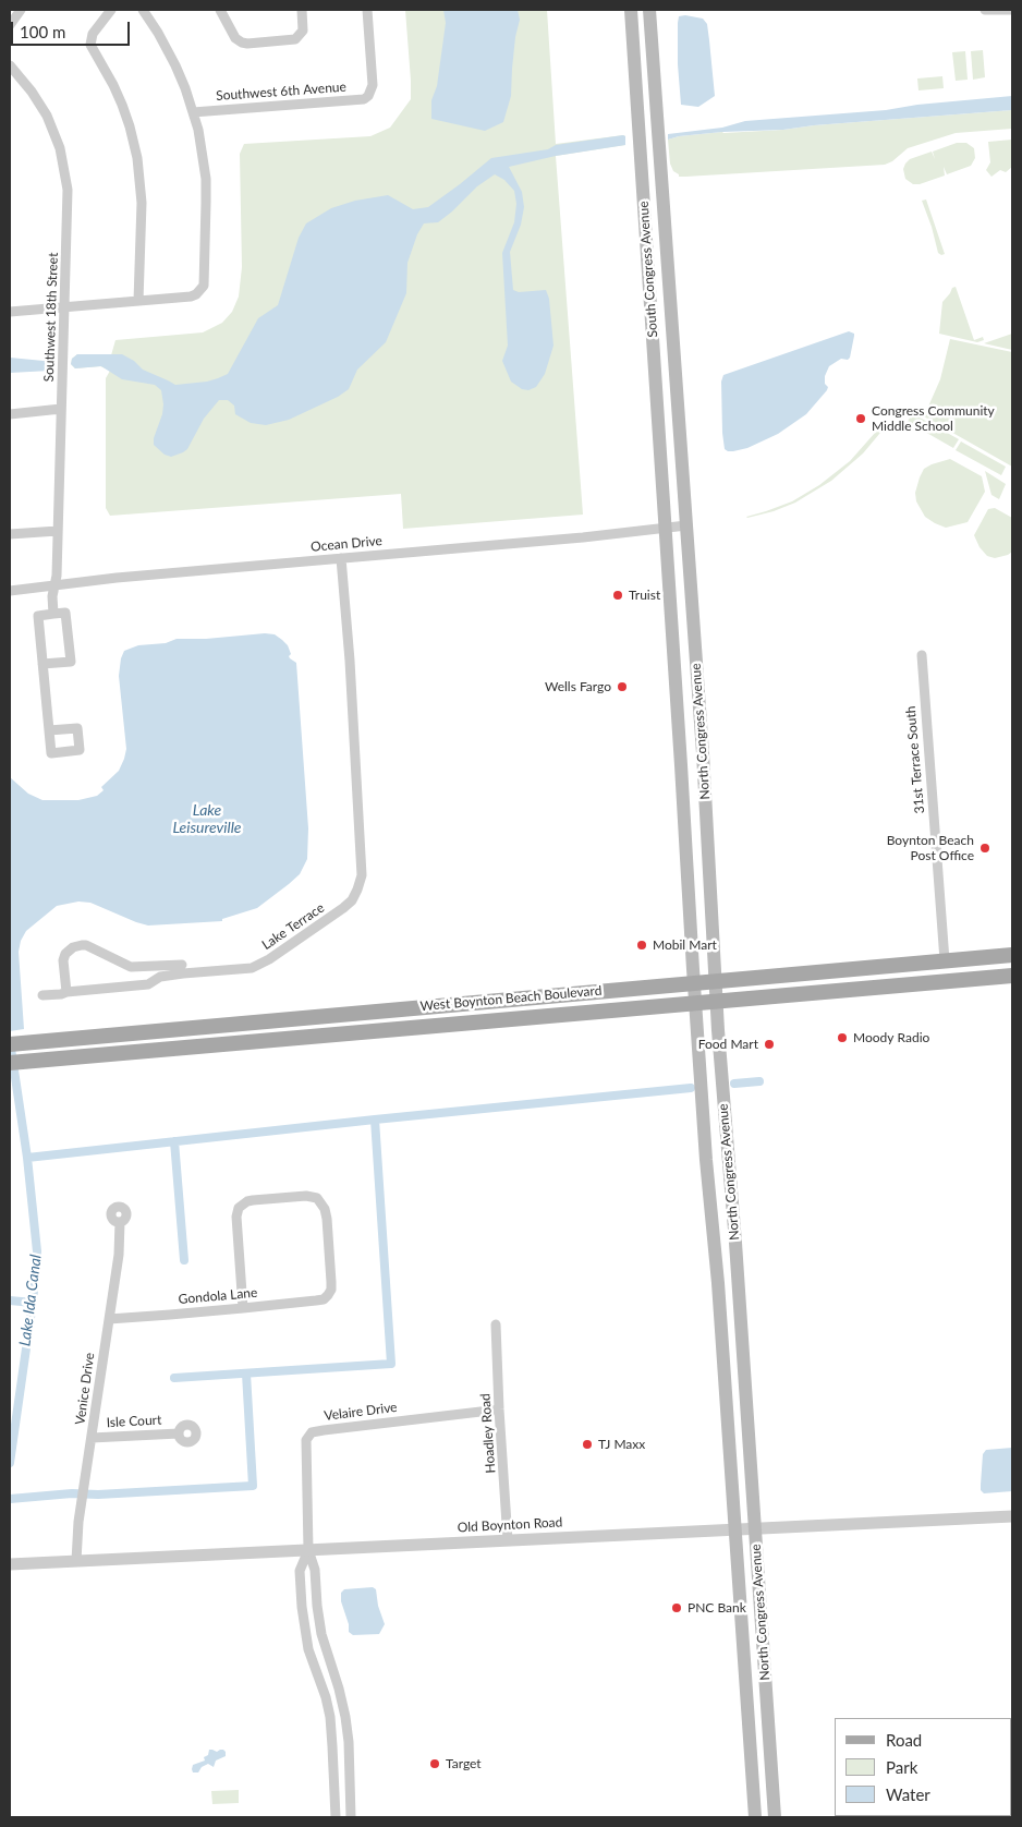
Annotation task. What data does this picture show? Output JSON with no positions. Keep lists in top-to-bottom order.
{
  "streets": {
    "main road": ["South Congress Avenue", "North Congress Avenue", "West Boynton Beach Boulevard"],
    "street": [
      "Southwest 6th Avenue",
      "Southwest 18th Street",
      "Ocean Drive",
      "31st Terrace South",
      "Lake Terrace",
      "Gondola Lane",
      "Venice Drive",
      "Velaire Drive",
      "Isle Court",
      "Hoadley Road",
      "Old Boynton Road"
    ]
  },
  "crossings": [
    ["South Congress Avenue", "Ocean Drive"],
    ["South Congress Avenue", "North Congress Avenue"],
    ["Southwest 18th Street", "Ocean Drive"],
    ["Ocean Drive", "North Congress Avenue"],
    ["Ocean Drive", "Lake Terrace"],
    ["North Congress Avenue", "West Boynton Beach Boulevard"],
    ["North Congress Avenue", "Old Boynton Road"],
    ["31st Terrace South", "West Boynton Beach Boulevard"],
    ["Gondola Lane", "Venice Drive"],
    ["Venice Drive", "Isle Court"],
    ["Venice Drive", "Old Boynton Road"],
    ["Velaire Drive", "Hoadley Road"],
    ["Velaire Drive", "Old Boynton Road"],
    ["Hoadley Road", "Old Boynton Road"]
  ],
  "water": ["Lake Leisureville", "Lake Ida Canal"],
  "places": [
    "Congress Community Middle School",
    "Truist",
    "Wells Fargo",
    "Boynton Beach Post Office",
    "Mobil Mart",
    "Moody Radio",
    "Food Mart",
    "TJ Maxx",
    "PNC Bank",
    "Target"
  ],
  "legend": ["Road", "Park", "Water"],
  "scale_bar": "100 m"
}
